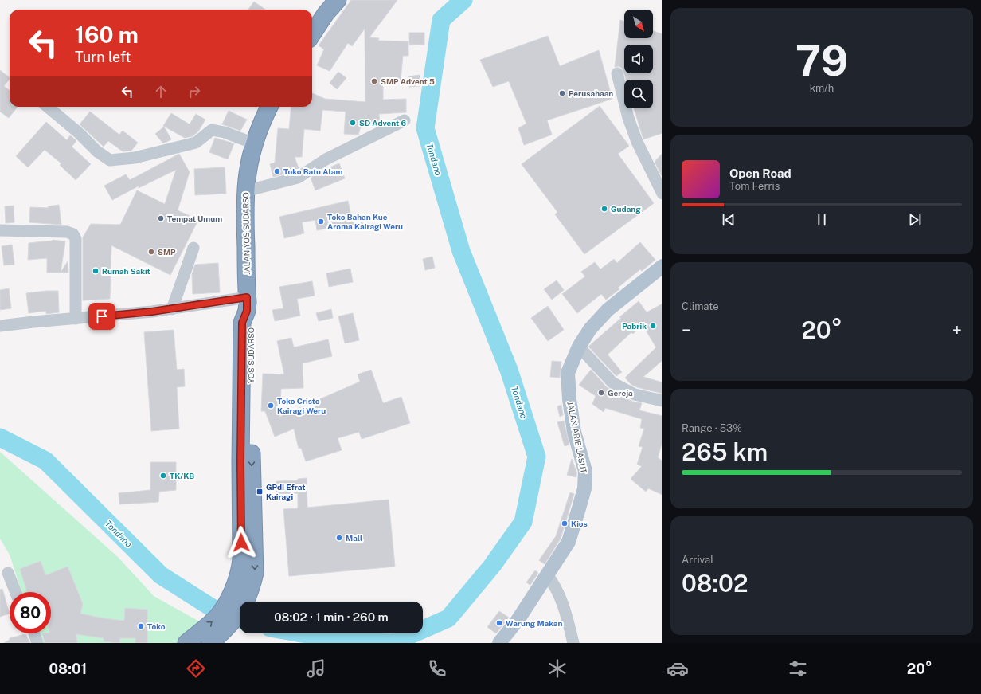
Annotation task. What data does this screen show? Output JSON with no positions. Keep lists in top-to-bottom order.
{
  "streets": {
    "highway": ["JALAN YOS SUDARSO", "YOS SUDARSO"],
    "main road": ["JALAN ARIE LASUT"]
  },
  "crossings": [
    ["JALAN YOS SUDARSO", "YOS SUDARSO"]
  ],
  "water": ["Tondano"],
  "places": {
    "other": [
      "SMP Advent 5",
      "Perusahaan",
      "SD Advent 6",
      "Toko Batu Alam",
      "Gudang",
      "Tempat Umum",
      "Toko Bahan Kue Aroma Kairagi Weru",
      "SMP",
      "Rumah Sakit",
      "Pabrik",
      "Gereja",
      "Toko Cristo Kairagi Weru",
      "TK/KB",
      "Kios",
      "Mall",
      "Warung Makan",
      "Toko"
    ],
    "transit": ["GPdI Efrat Kairagi"]
  },
  "north": "bottom right",
  "page": {
    "tile": [
      ["79", "km/h"],
      "Climate",
      ["Range · 53%", "265 km"],
      ["Arrival", "08:02"]
    ],
    "turn": ["160 m", "Turn left"],
    "song": ["Open Road", "Tom Ferris"],
    "heat": ["−", "20°", "+"],
    "limit": "80",
    "trip": "08:02 · 1 min · 260 m",
    "tabs": ["08:01", "20°"]
  }
}
